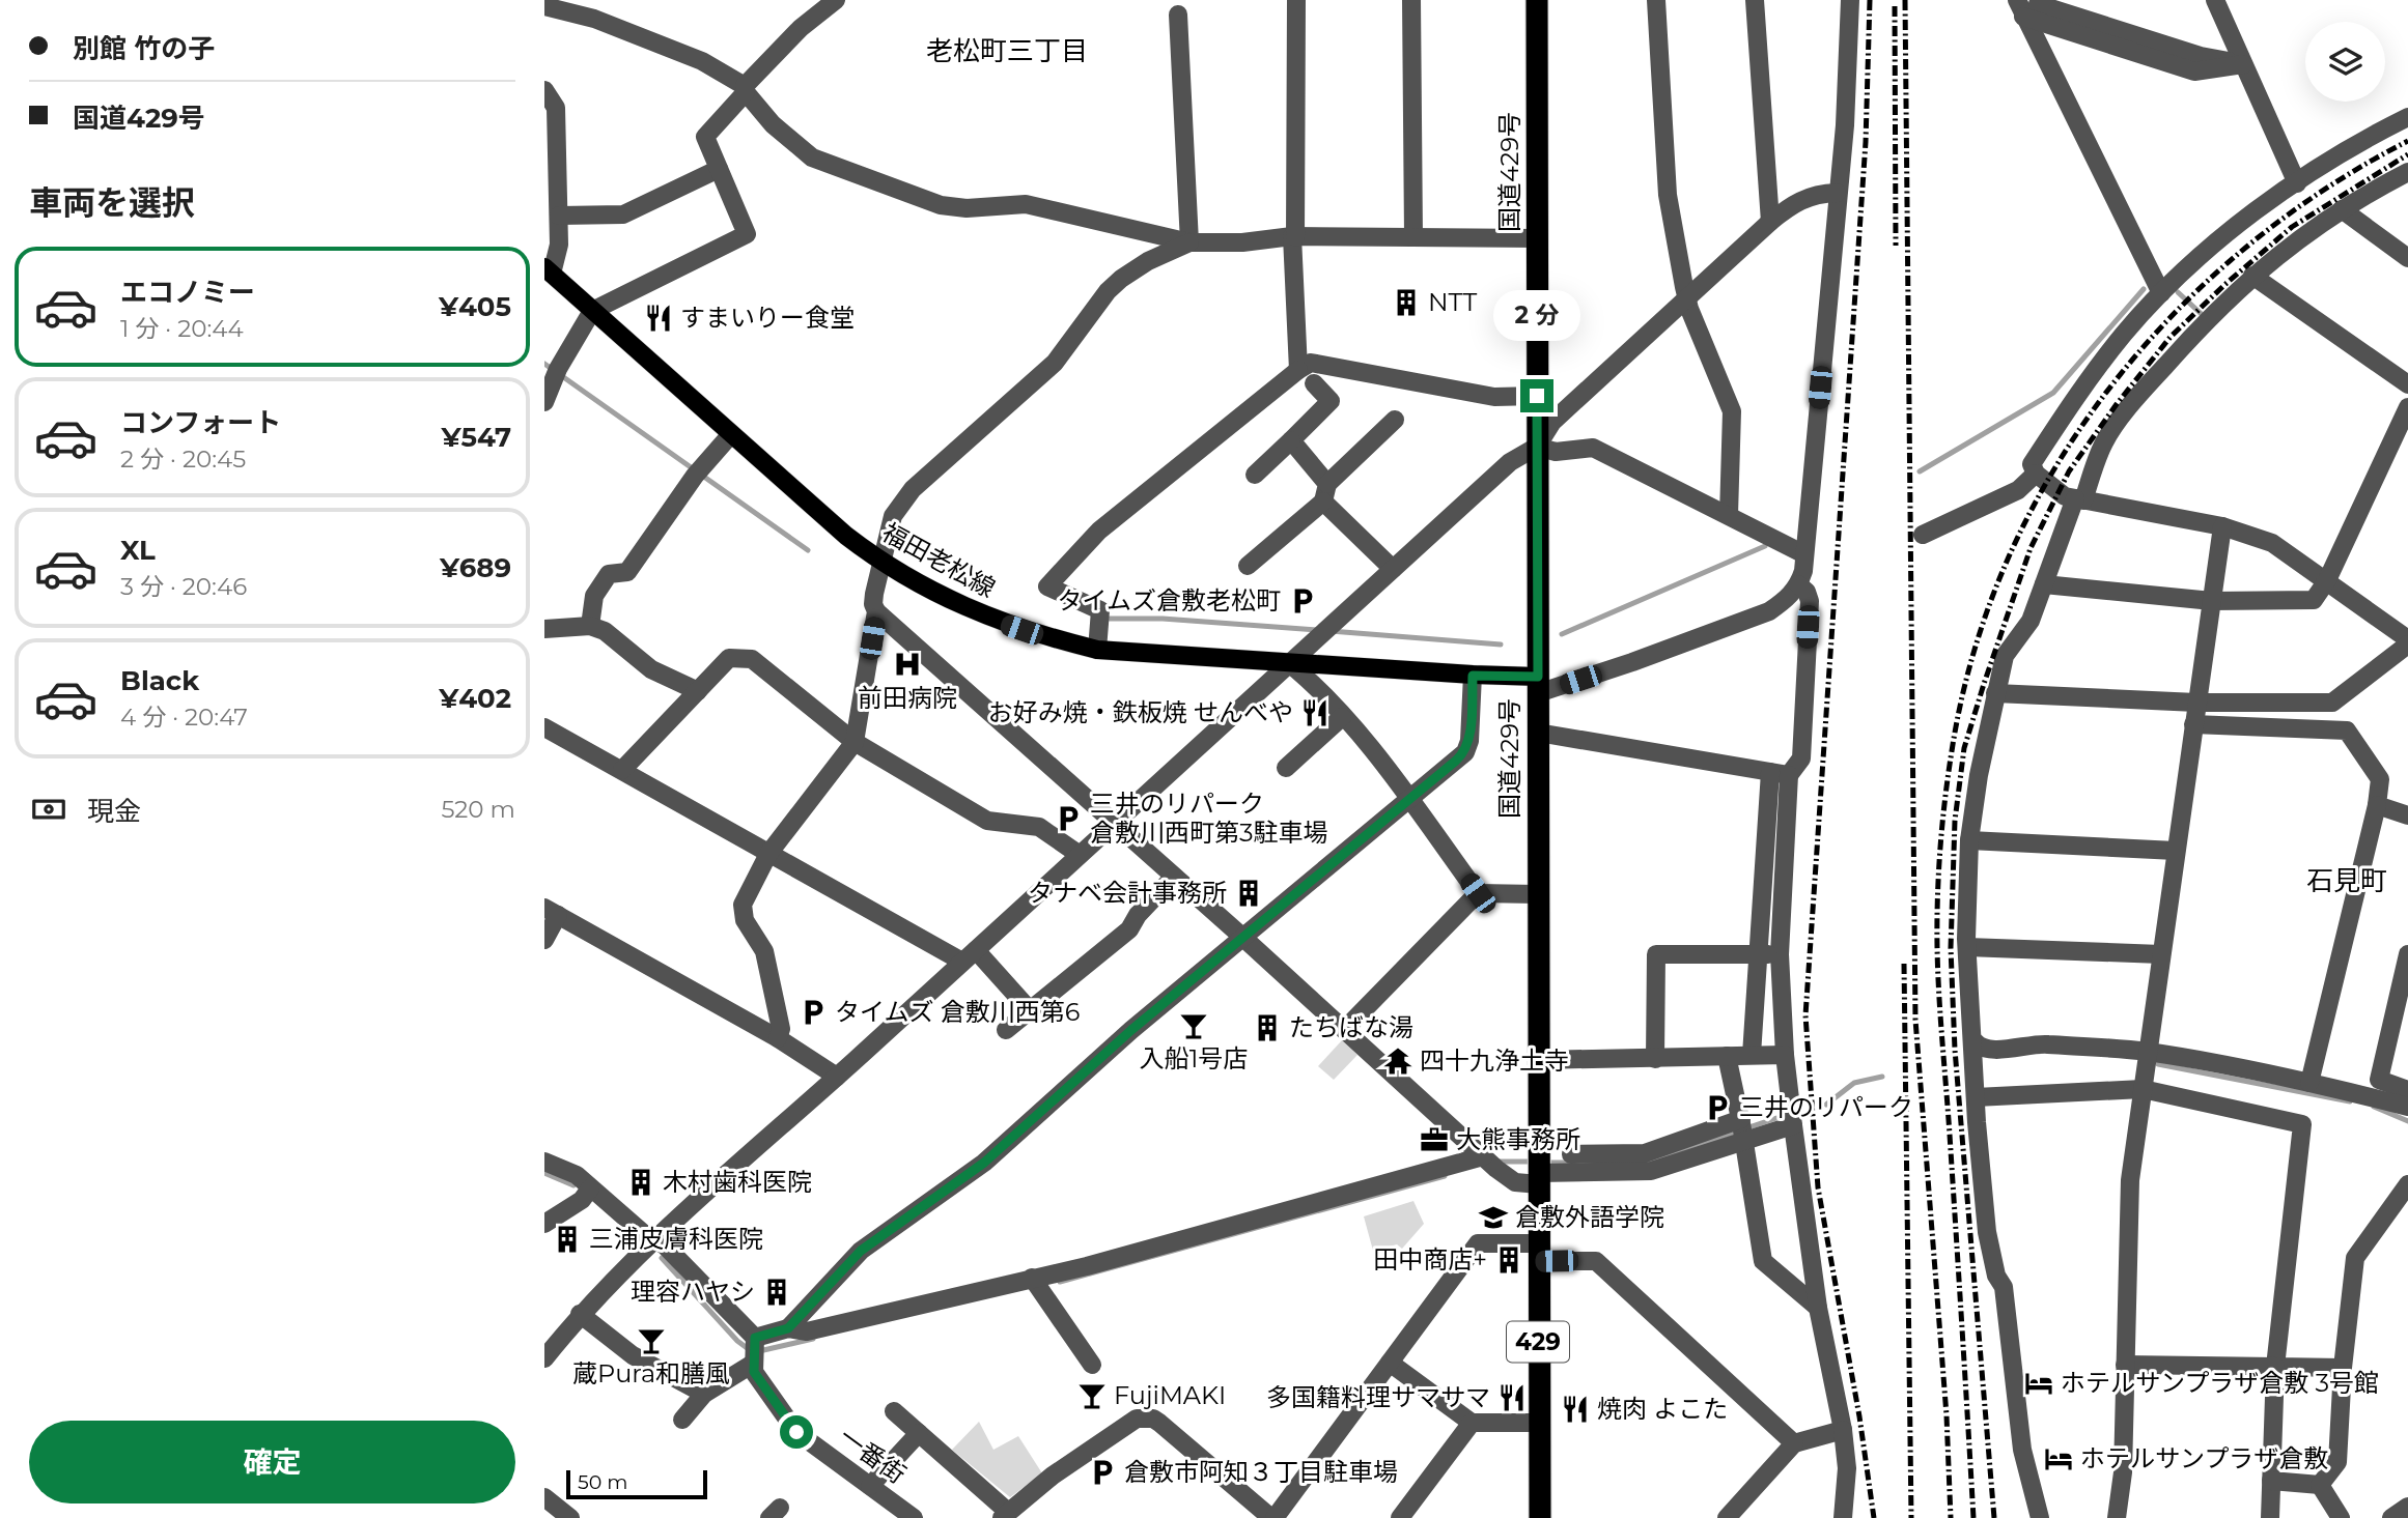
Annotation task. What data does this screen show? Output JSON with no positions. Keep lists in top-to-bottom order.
{
  "streets": {
    "highway": ["国道429号", "429"],
    "main road": ["福田老松線"],
    "street": ["一番街"]
  },
  "crossings": [
    ["国道429号", "福田老松線"]
  ],
  "districts": ["老松町三丁目", "石見町"],
  "places": {
    "building": [
      "NTT",
      "タナベ会計事務所",
      "たちばな湯",
      "木村歯科医院",
      "三浦皮膚科医院",
      "田中商店+",
      "理容ハヤシ"
    ],
    "restaurant": [
      "すまいりー食堂",
      "お好み焼・鉄板焼 せんべや",
      "多国籍料理サマサマ",
      "焼肉 よこた"
    ],
    "parking": [
      "タイムズ倉敷老松町",
      "三井のリパーク 倉敷川西町第3駐車場",
      "タイムズ 倉敷川西第6",
      "三井のリパーク",
      "倉敷市阿知３丁目駐車場"
    ],
    "hospital": ["前田病院"],
    "bar": ["入船1号店", "蔵Pura和膳風", "FujiMAKI"],
    "temple": ["四十九浄土寺"],
    "office": ["大熊事務所"],
    "school or university": ["倉敷外語学院"],
    "hotel": ["ホテルサンプラザ倉敷 3号館", "ホテルサンプラザ倉敷"]
  },
  "scale_bar": "50 m",
  "page": {
    "banner": ["別館 竹の子", "国道429号"],
    "heading": "車両を選択",
    "list": [
      {
        "name": "エコノミー",
        "note": "1 分 · 20:44",
        "value": "¥405"
      },
      {
        "name": "コンフォート",
        "note": "2 分 · 20:45",
        "value": "¥547"
      },
      {
        "name": "XL",
        "note": "3 分 · 20:46",
        "value": "¥689"
      },
      {
        "name": "Black",
        "note": "4 分 · 20:47",
        "value": "¥402"
      }
    ],
    "bubble": "2 分",
    "pay": ["現金", "520 m"],
    "buttons": "確定",
    "scale": "50 m"
  }
}
